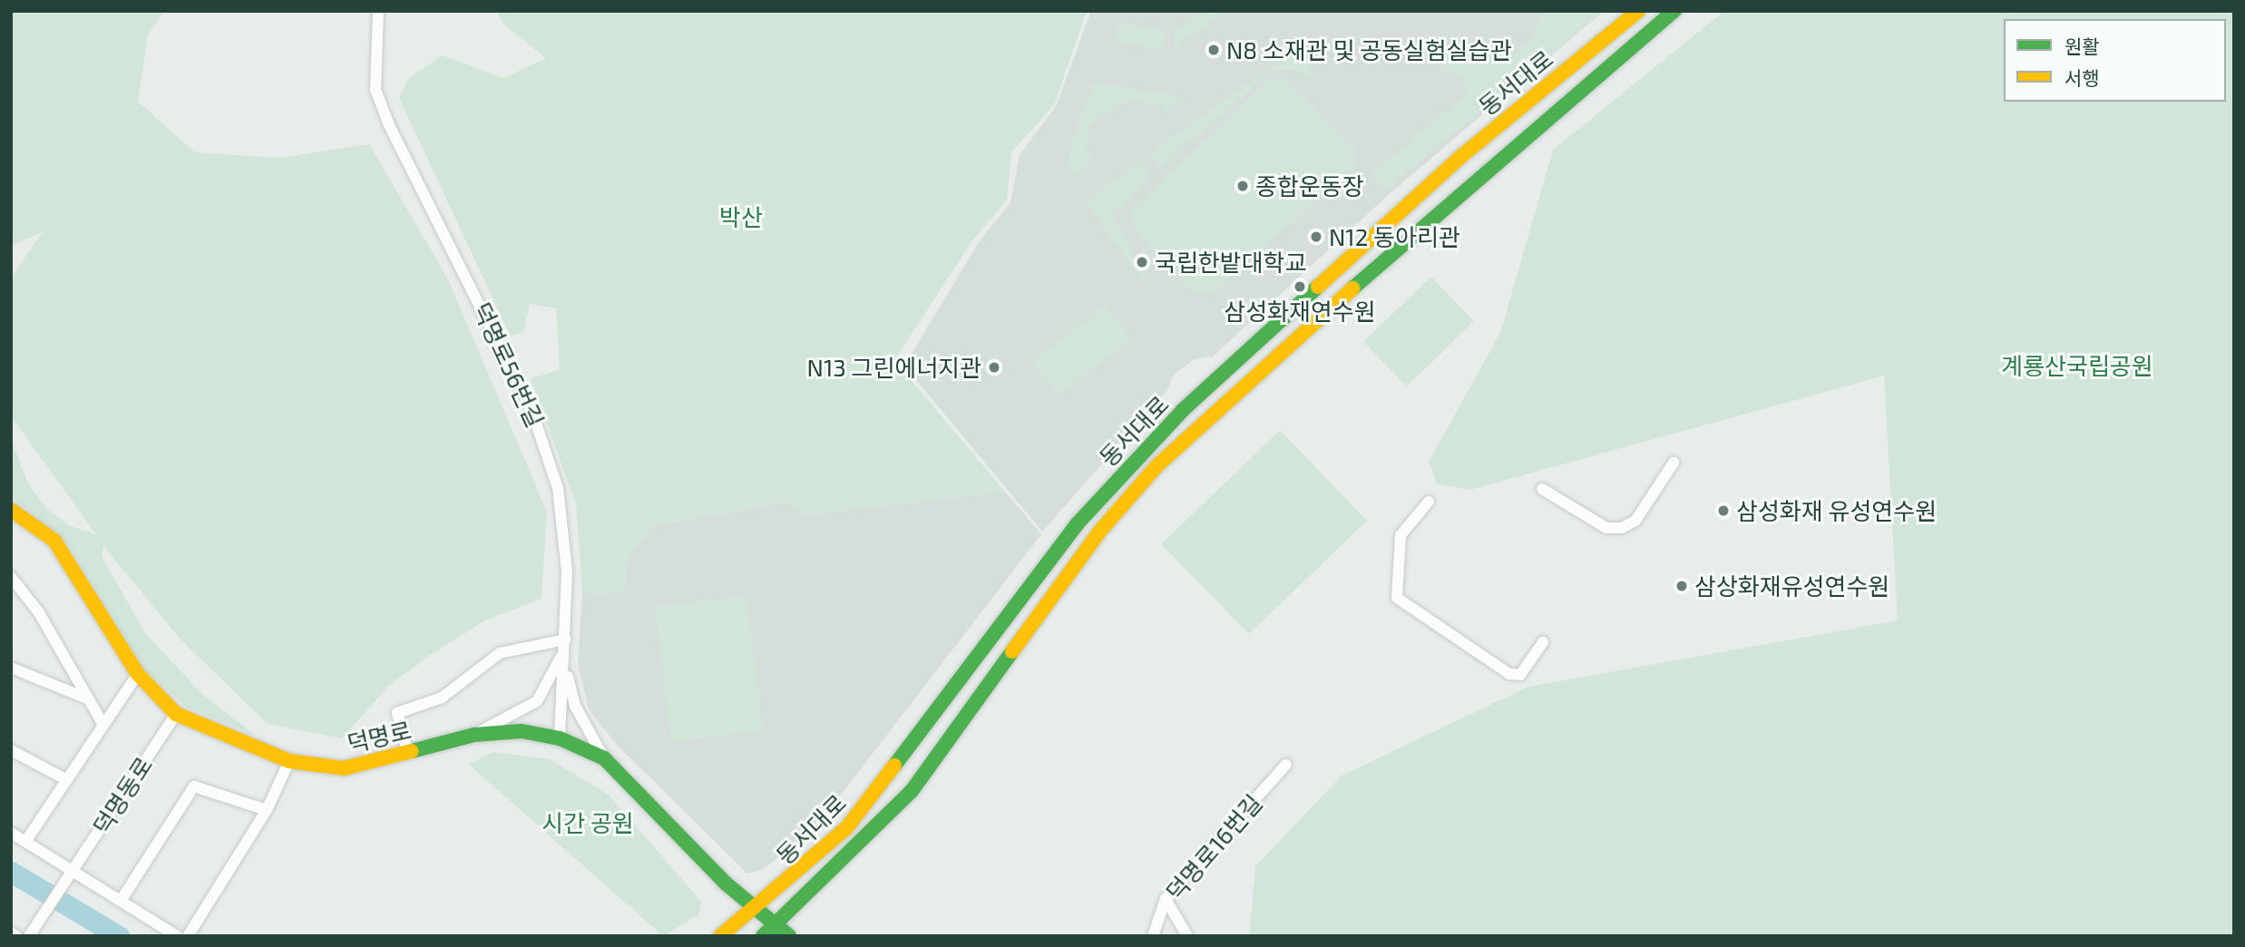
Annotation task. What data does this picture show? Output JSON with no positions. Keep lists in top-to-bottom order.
{
  "streets": {
    "street": [
      "동서대로",
      "덕명로56번길",
      "덕명로",
      "덕명동로",
      "덕명로16번길"
    ]
  },
  "crossings": [
    ["동서대로", "덕명로"],
    ["덕명로56번길", "덕명로"],
    ["덕명로", "덕명동로"]
  ],
  "parks": ["박산", "계룡산국립공원", "시간 공원"],
  "places": [
    "N8 소재관 및 공동실험실습관",
    "종합운동장",
    "N12 동아리관",
    "국립한밭대학교",
    "삼성화재연수원",
    "N13 그린에너지관",
    "삼성화재 유성연수원",
    "삼상화재유성연수원"
  ],
  "legend": ["원활", "서행"]
}
